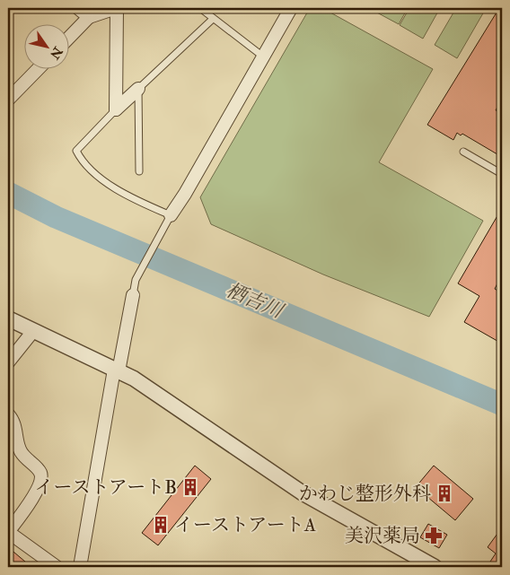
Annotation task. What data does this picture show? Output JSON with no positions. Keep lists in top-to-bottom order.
{
  "water": ["栖吉川"],
  "places": {
    "building": ["イーストアートB", "かわじ整形外科", "イーストアートA"],
    "pharmacy": ["美沢薬局"]
  },
  "north": "bottom right"
}
